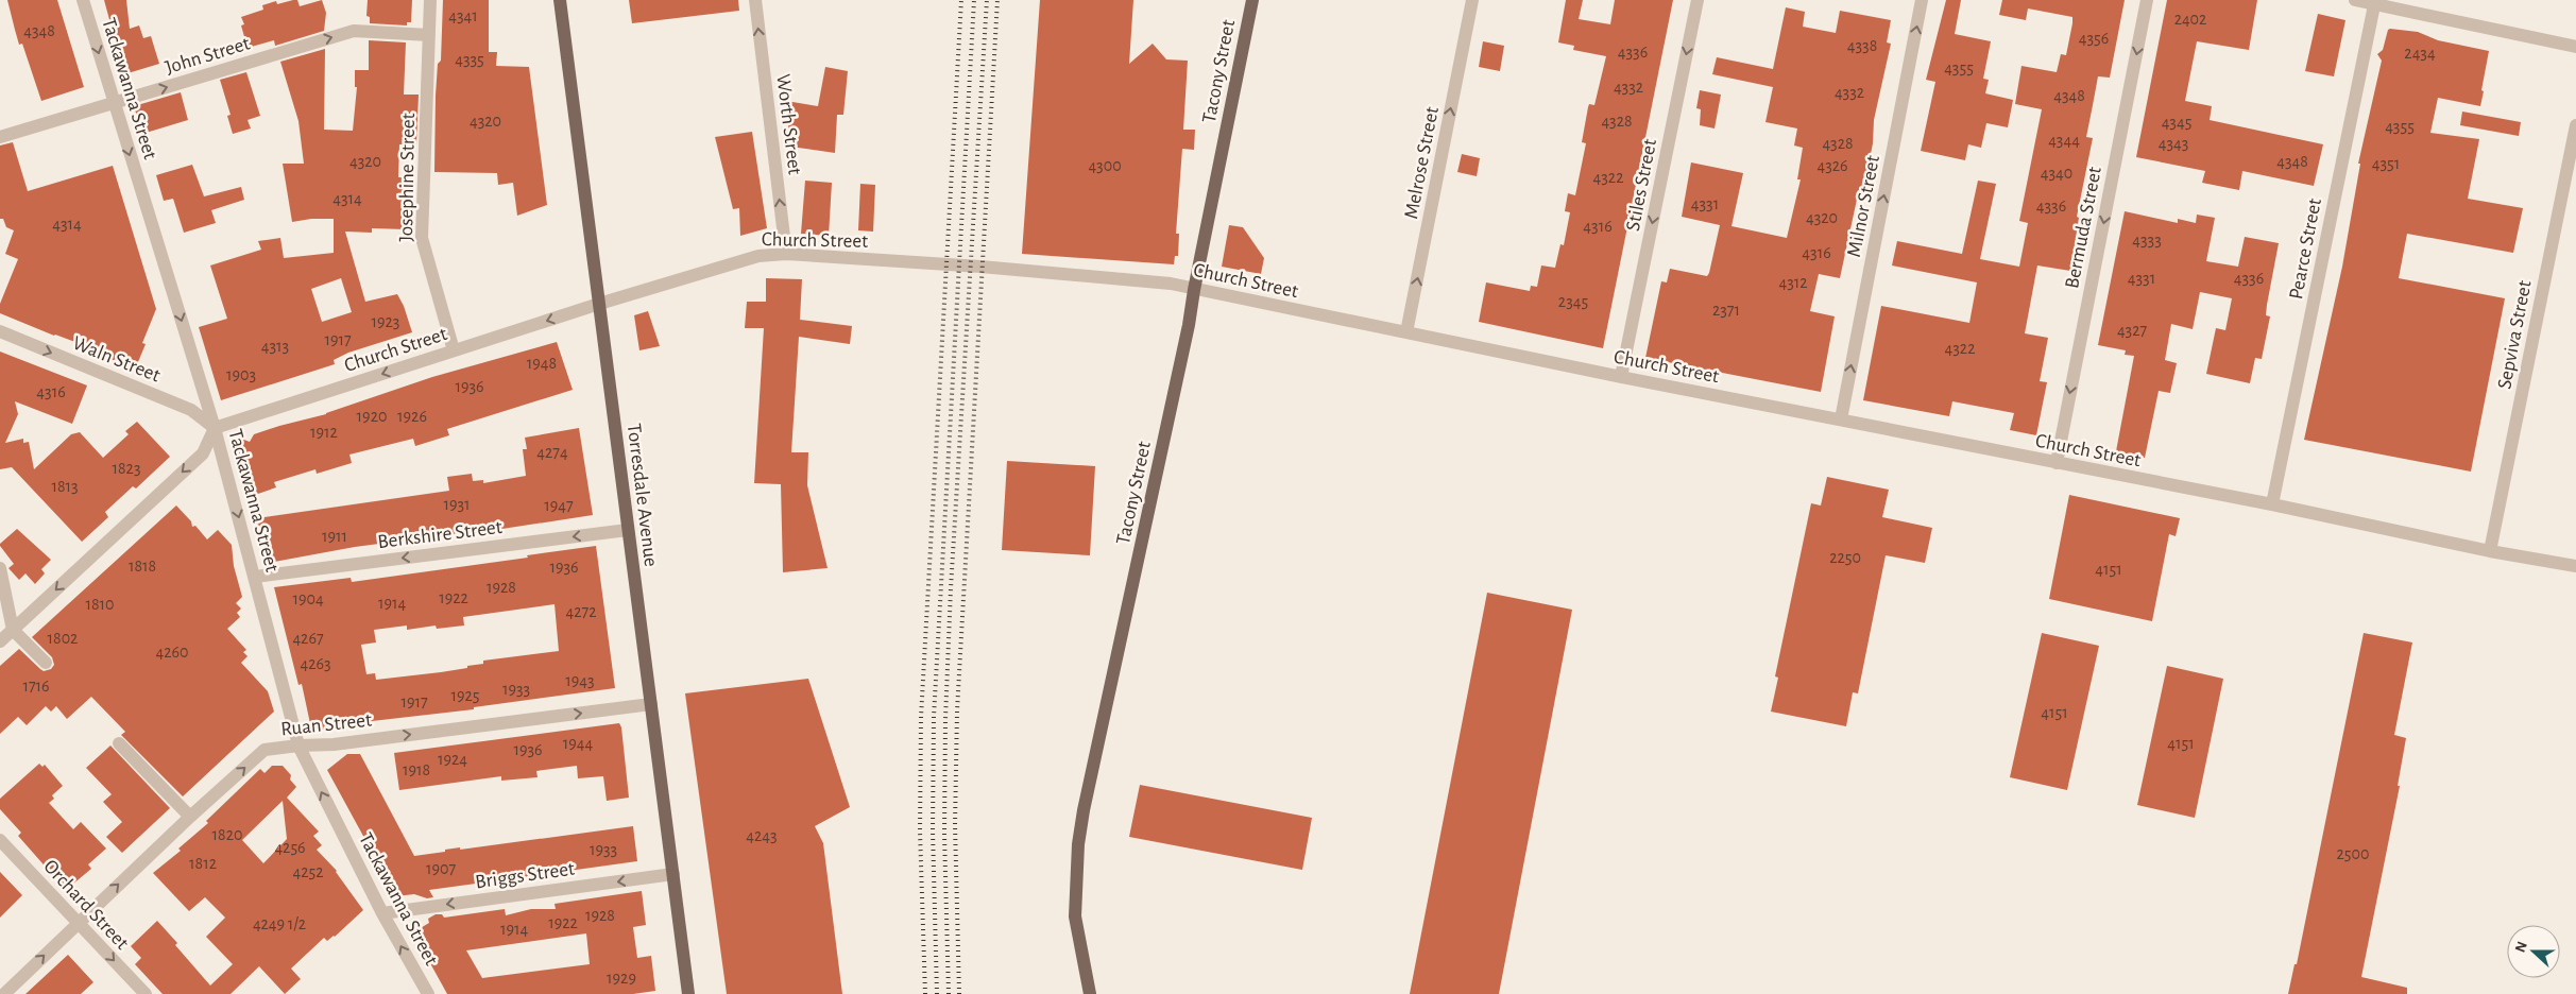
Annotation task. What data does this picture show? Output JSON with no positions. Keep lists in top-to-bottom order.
{
  "streets": {
    "main road": ["Tacony Street", "Torresdale Avenue"],
    "street": [
      "John Street",
      "Tackawanna Street",
      "Worth Street",
      "Melrose Street",
      "Josephine Street",
      "Stiles Street",
      "Milnor Street",
      "Bermuda Street",
      "Church Street",
      "Pearce Street",
      "Sepviva Street",
      "Waln Street",
      "Berkshire Street",
      "Ruan Street",
      "Briggs Street",
      "Orchard Street"
    ]
  },
  "crossings": [
    ["John Street", "Tackawanna Street"],
    ["John Street", "Josephine Street"],
    ["Tacony Street", "Church Street"],
    ["Tackawanna Street", "Church Street"],
    ["Tackawanna Street", "Waln Street"],
    ["Tackawanna Street", "Berkshire Street"],
    ["Tackawanna Street", "Ruan Street"],
    ["Tackawanna Street", "Briggs Street"],
    ["Worth Street", "Church Street"],
    ["Melrose Street", "Church Street"],
    ["Josephine Street", "Church Street"],
    ["Stiles Street", "Church Street"],
    ["Milnor Street", "Church Street"],
    ["Bermuda Street", "Church Street"],
    ["Church Street", "Pearce Street"],
    ["Church Street", "Sepviva Street"],
    ["Church Street", "Waln Street"],
    ["Church Street", "Torresdale Avenue"],
    ["Torresdale Avenue", "Berkshire Street"],
    ["Torresdale Avenue", "Ruan Street"],
    ["Torresdale Avenue", "Briggs Street"],
    ["Ruan Street", "Orchard Street"]
  ],
  "one_way": [
    "John Street",
    "Worth Street",
    "Melrose Street",
    "Stiles Street",
    "Milnor Street",
    "Bermuda Street",
    "Waln Street",
    "Berkshire Street",
    "Ruan Street",
    "Briggs Street",
    "Orchard Street"
  ],
  "house_numbers": [
    "4341",
    "2402",
    "4348",
    "4356",
    "4338",
    "4336",
    "2434",
    "4335",
    "4355",
    "4332",
    "4332",
    "4348",
    "4320",
    "4328",
    "4345",
    "4355",
    "4344",
    "4328",
    "4343",
    "4320",
    "4348",
    "4351",
    "4300",
    "4326",
    "4340",
    "4322",
    "4314",
    "4331",
    "4336",
    "4320",
    "4314",
    "4316",
    "4333",
    "4316",
    "4331",
    "4336",
    "4312",
    "2345",
    "2371",
    "1923",
    "4327",
    "1917",
    "4313",
    "4322",
    "1948",
    "1903",
    "1936",
    "4316",
    "1920",
    "1926",
    "1912",
    "4274",
    "1823",
    "1813",
    "1931",
    "1947",
    "1911",
    "2250",
    "1818",
    "1936",
    "4151",
    "1928",
    "1922",
    "1904",
    "1914",
    "1810",
    "4272",
    "1802",
    "4267",
    "4260",
    "4263",
    "1943",
    "1716",
    "1933",
    "1925",
    "1917",
    "4151",
    "1944",
    "4151",
    "1936",
    "1924",
    "1918",
    "1820",
    "4243",
    "4256",
    "1933",
    "2500",
    "1812",
    "1907",
    "4252",
    "1928",
    "1922",
    "4249 1/2",
    "1914",
    "1929"
  ],
  "north": "left"
}
